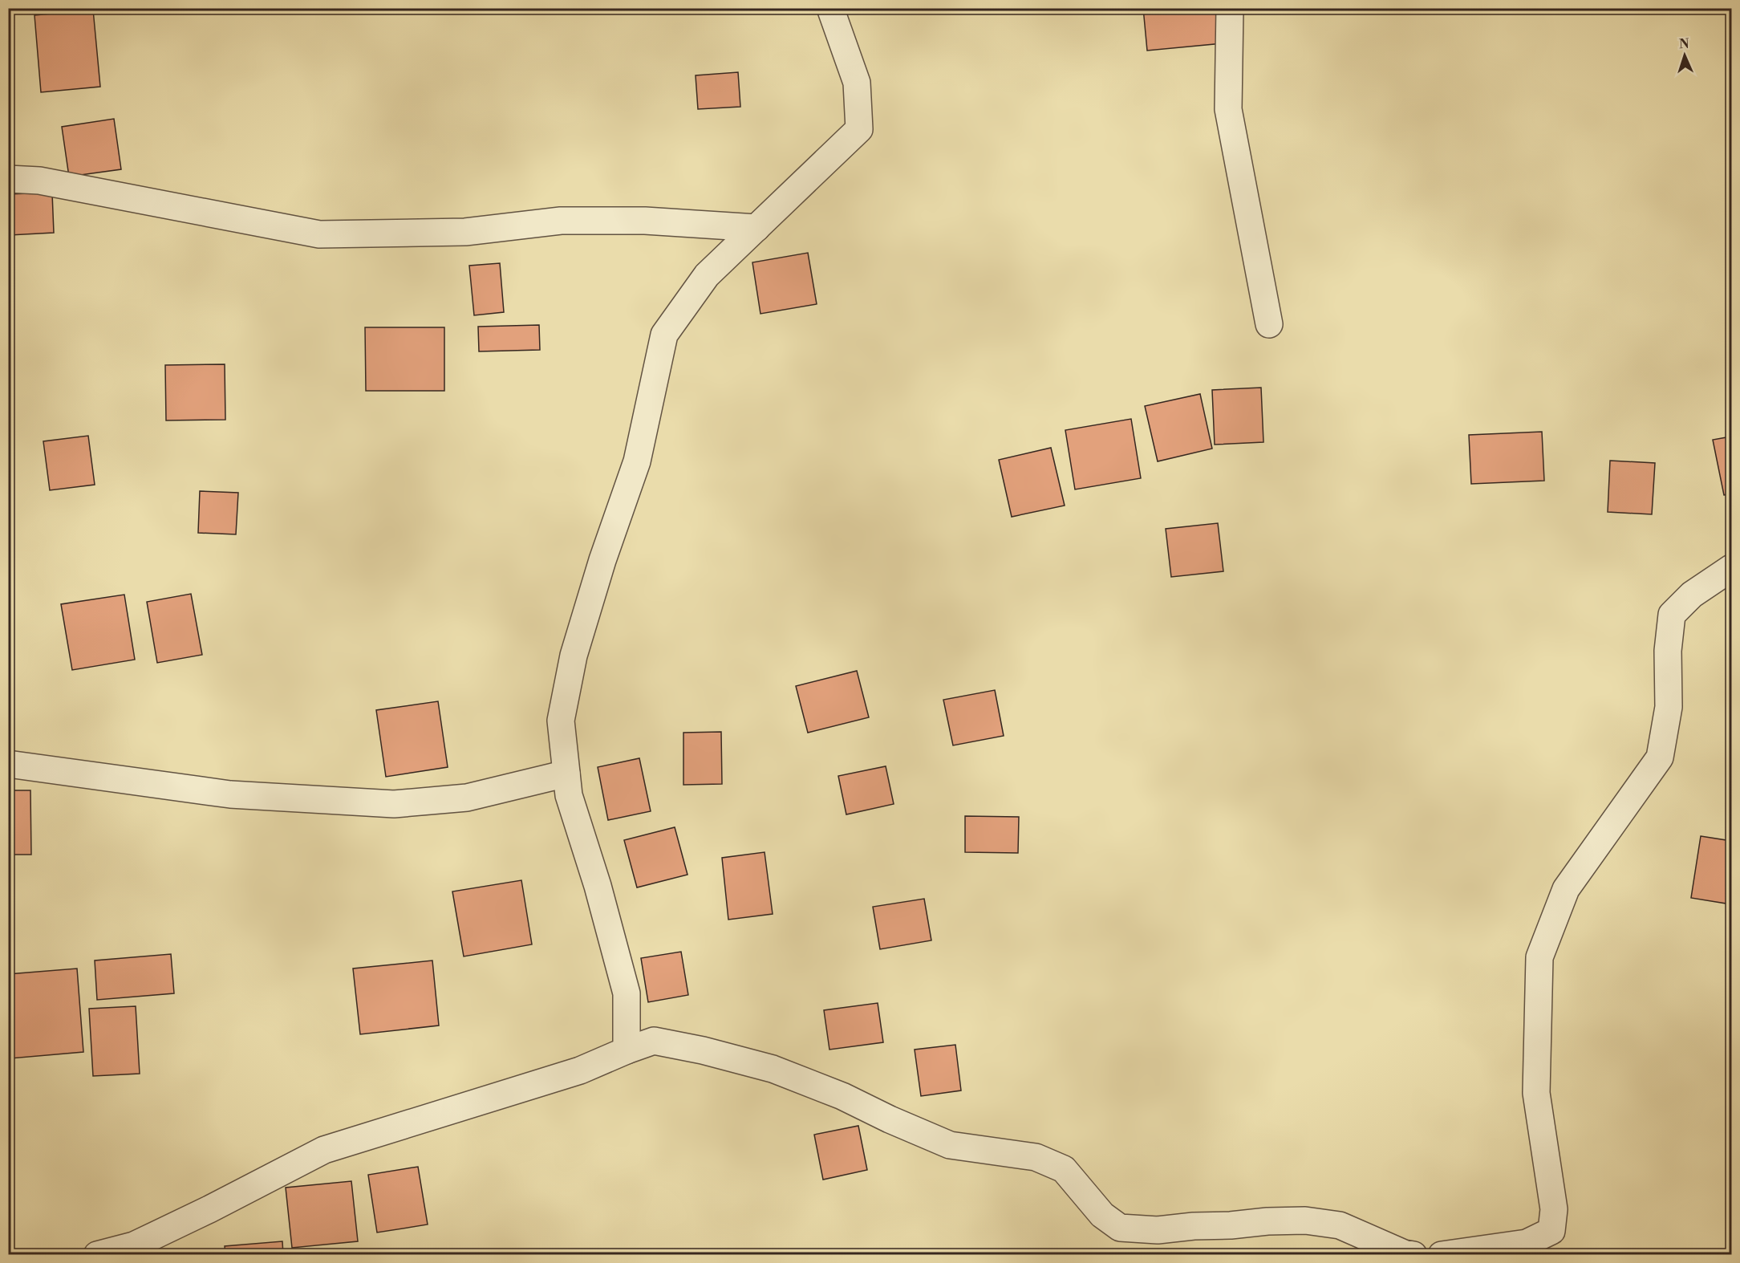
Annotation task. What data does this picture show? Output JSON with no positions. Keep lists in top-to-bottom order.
{
  "north": "top"
}
